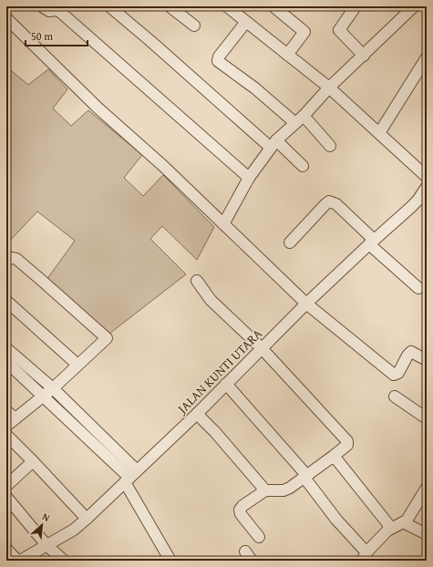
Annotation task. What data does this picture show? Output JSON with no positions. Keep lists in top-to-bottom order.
{
  "streets": {
    "street": ["JALAN KUNTI UTARA"]
  },
  "scale_bar": "50 m",
  "north": "top right"
}
